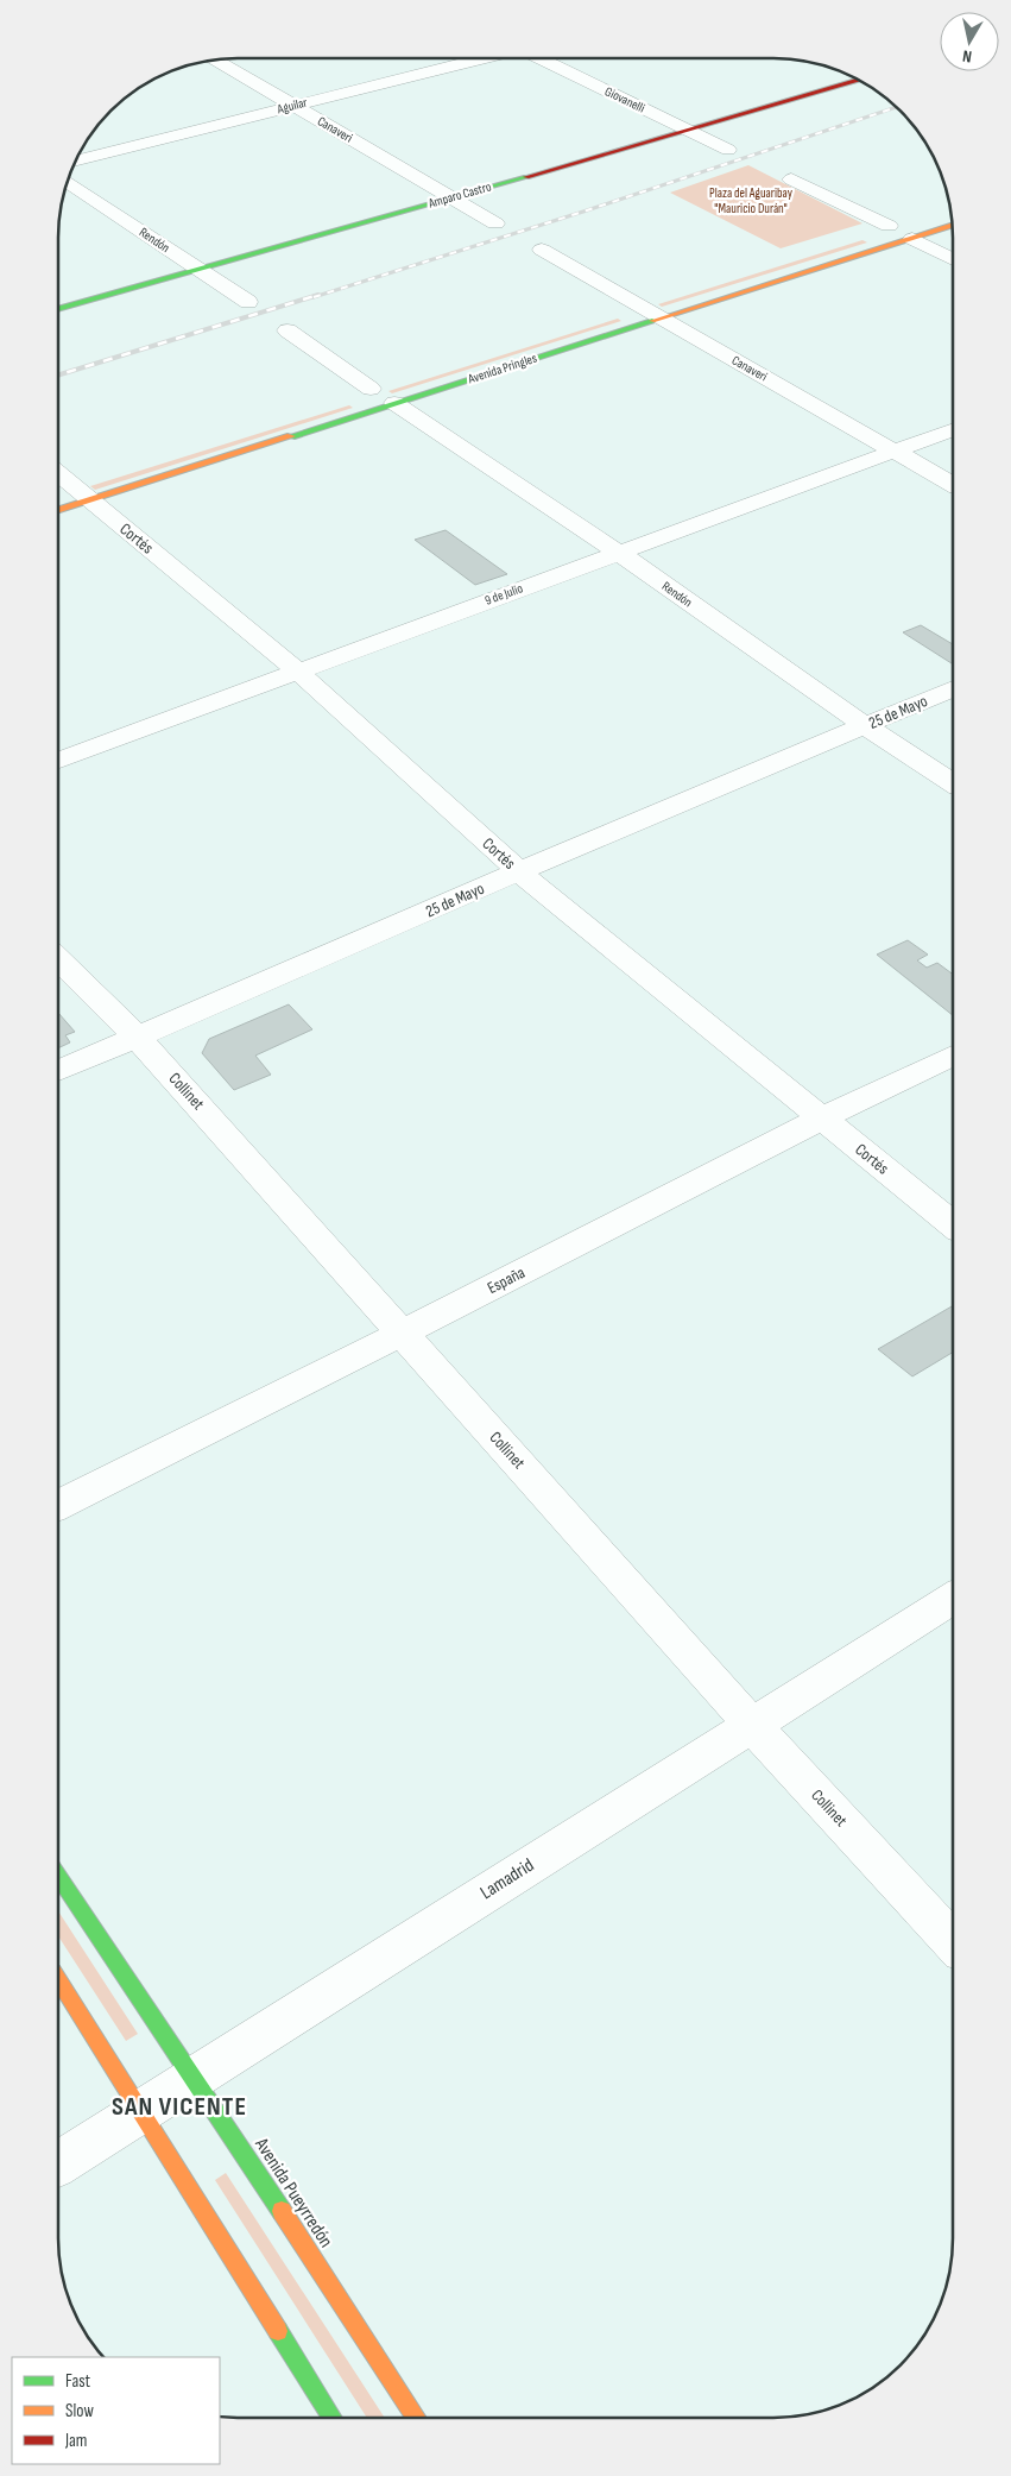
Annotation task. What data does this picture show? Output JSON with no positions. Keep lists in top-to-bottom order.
{
  "streets": {
    "street": [
      "Giovanelli",
      "Aguilar",
      "Canaveri",
      "Amparo Castro",
      "Rendón",
      "Avenida Pringles",
      "Cortés",
      "9 de Julio",
      "25 de Mayo",
      "Collinet",
      "España",
      "Lamadrid",
      "Avenida Pueyrredón"
    ]
  },
  "crossings": [
    ["Giovanelli", "Amparo Castro"],
    ["Aguilar", "Canaveri"],
    ["Canaveri", "Amparo Castro"],
    ["Canaveri", "Avenida Pringles"],
    ["Canaveri", "9 de Julio"],
    ["Amparo Castro", "Rendón"],
    ["Rendón", "Avenida Pringles"],
    ["Rendón", "9 de Julio"],
    ["Rendón", "25 de Mayo"],
    ["Avenida Pringles", "Cortés"],
    ["Cortés", "9 de Julio"],
    ["Cortés", "25 de Mayo"],
    ["Cortés", "España"],
    ["25 de Mayo", "Collinet"],
    ["Collinet", "España"],
    ["Collinet", "Lamadrid"],
    ["Lamadrid", "Avenida Pueyrredón"]
  ],
  "districts": ["SAN VICENTE"],
  "parks": ["Plaza del Aguaribay \"Mauricio Durán\""],
  "legend": ["Fast", "Slow", "Jam"],
  "north": "bottom"
}
